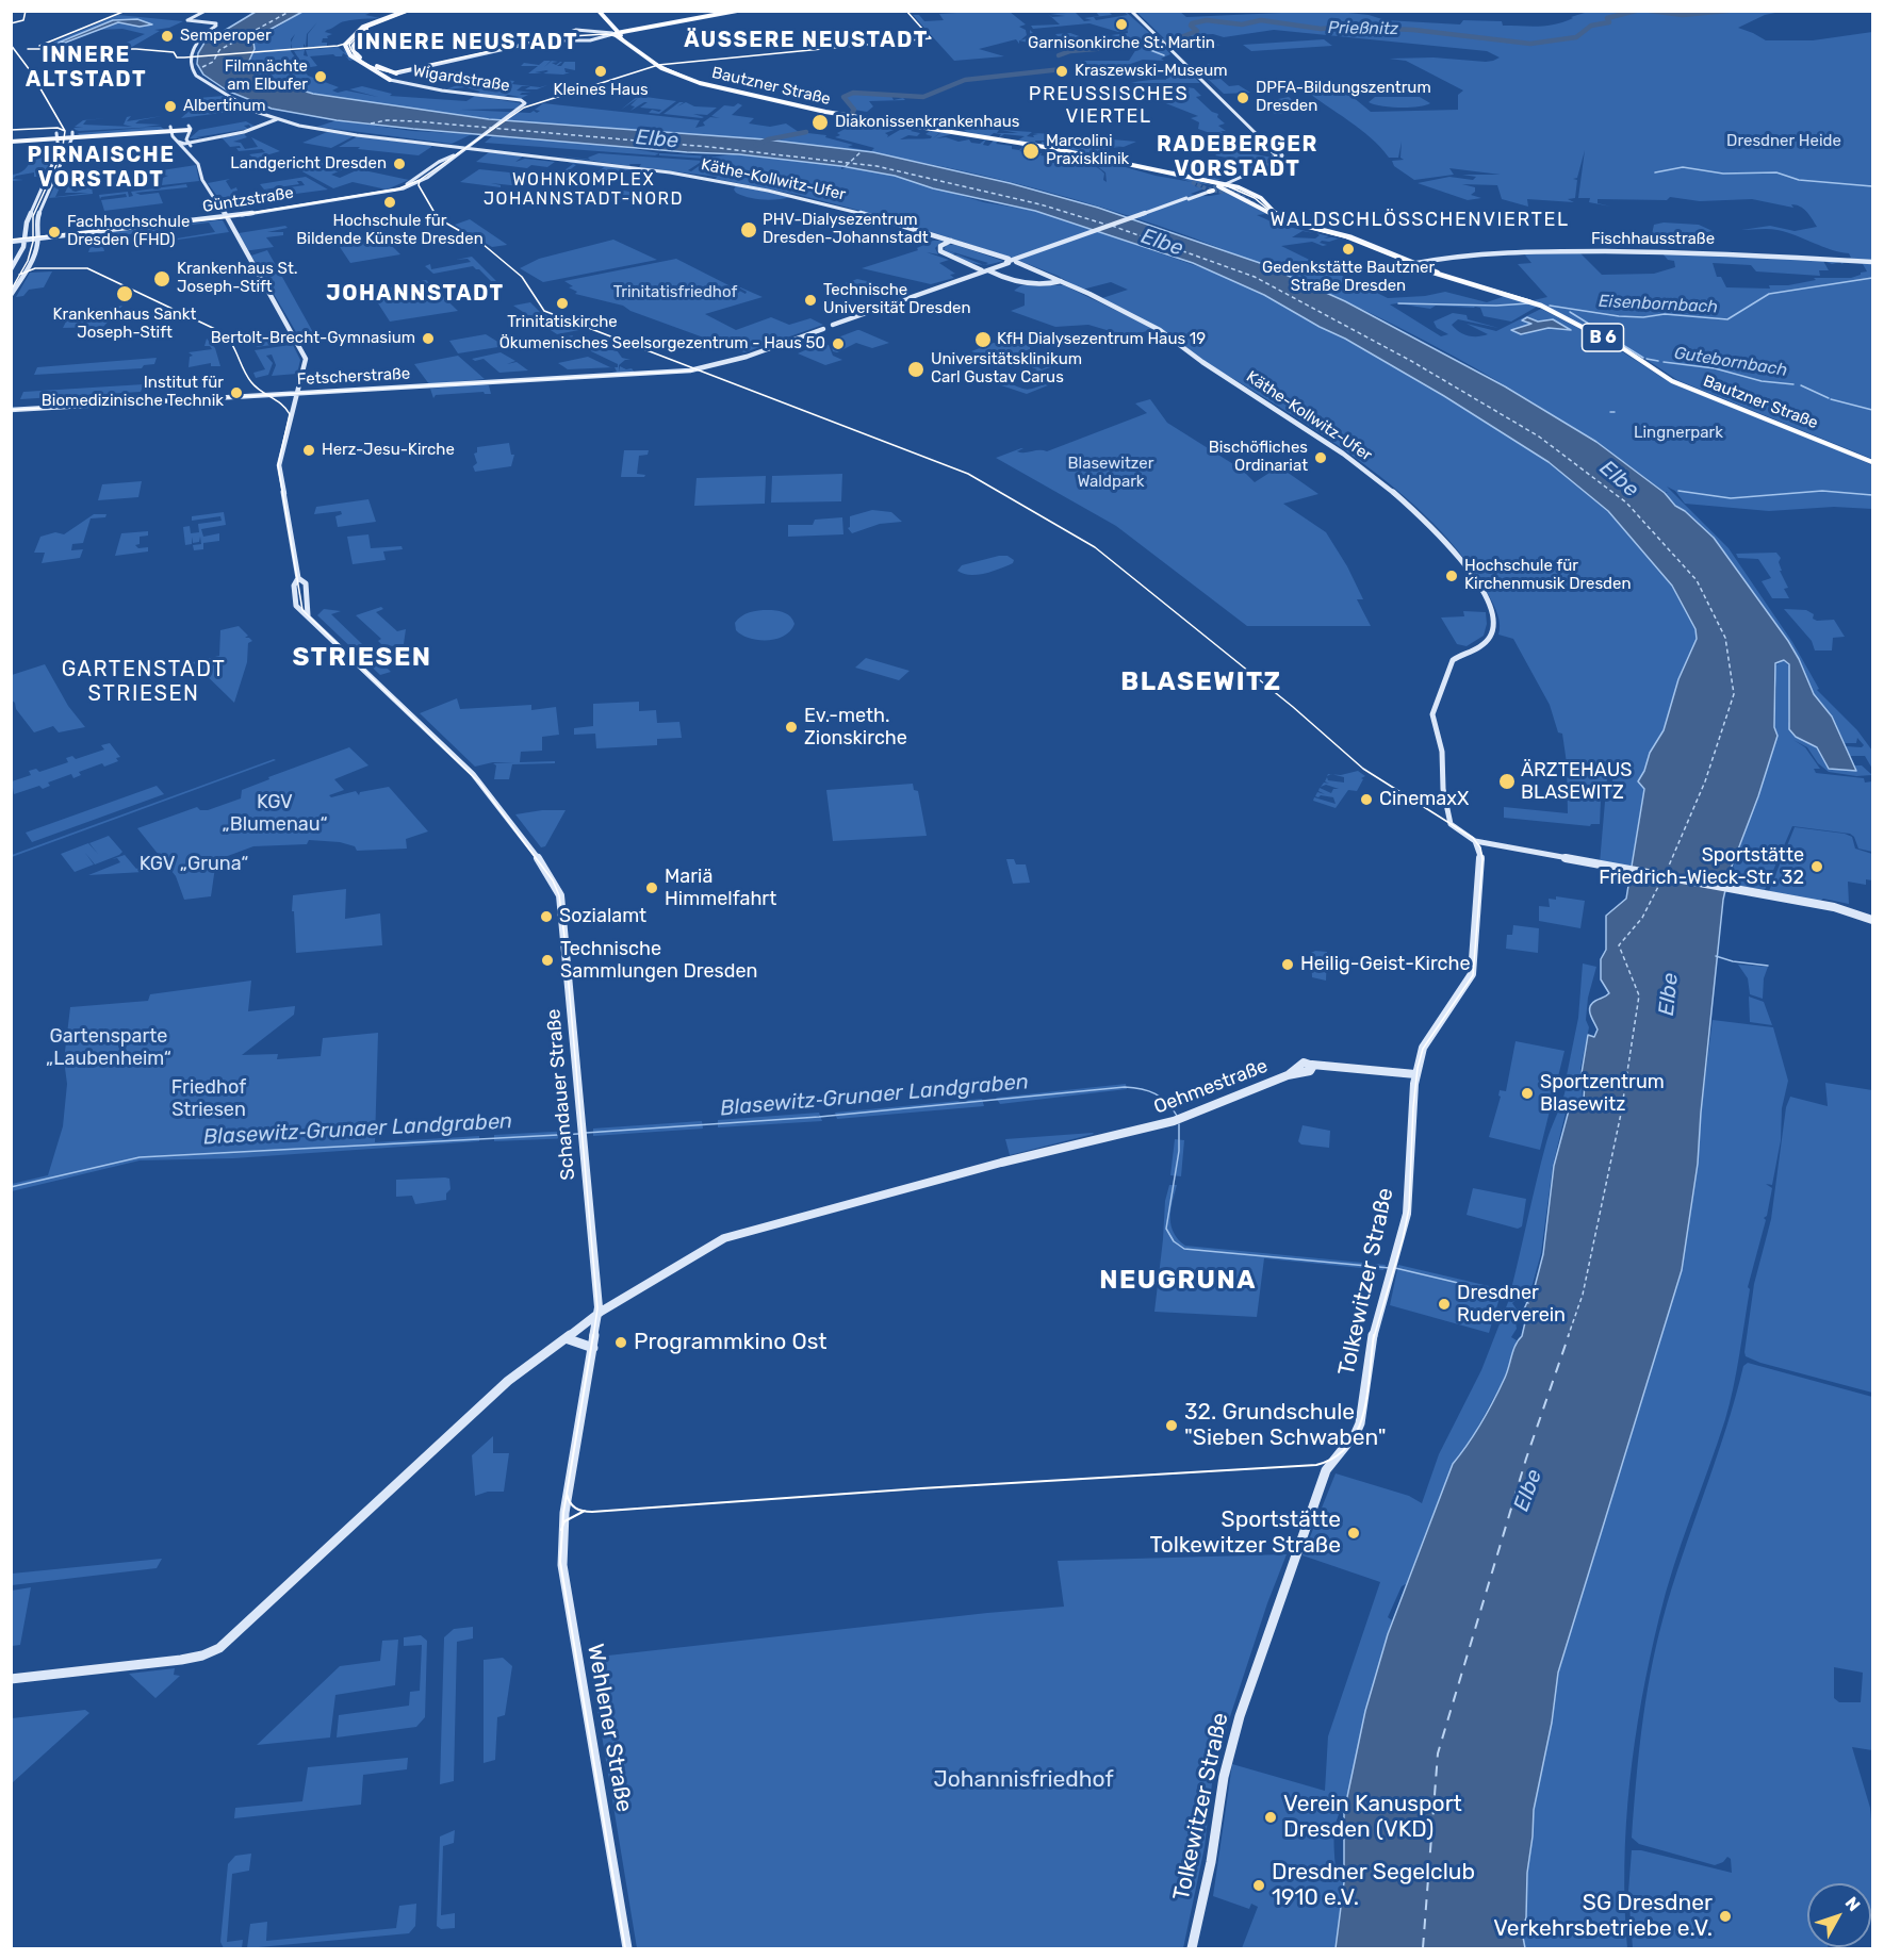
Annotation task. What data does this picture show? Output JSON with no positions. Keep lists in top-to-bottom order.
{
  "streets": {
    "main road": [
      "Wigardstraße",
      "Bautzner Straße",
      "Käthe-Kollwitz-Ufer",
      "Güntzstraße",
      "Fischhausstraße",
      "B 6",
      "Fetscherstraße",
      "Oehmestraße",
      "Schandauer Straße",
      "Tolkewitzer Straße",
      "Wehlener Straße"
    ]
  },
  "crossings": [
    ["Wigardstraße", "Käthe-Kollwitz-Ufer"],
    ["Bautzner Straße", "Fischhausstraße"],
    ["Bautzner Straße", "B 6"],
    ["Käthe-Kollwitz-Ufer", "Tolkewitzer Straße"],
    ["Oehmestraße", "Schandauer Straße"],
    ["Oehmestraße", "Tolkewitzer Straße"],
    ["Schandauer Straße", "Wehlener Straße"]
  ],
  "districts": [
    "ÄUSSERE NEUSTADT",
    "INNERE NEUSTADT",
    "INNERE ALTSTADT",
    "PREUSSISCHES VIERTEL",
    "RADEBERGER VORSTADT",
    "PIRNAISCHE VORSTADT",
    "WOHNKOMPLEX JOHANNSTADT-NORD",
    "WALDSCHLÖSSCHENVIERTEL",
    "JOHANNSTADT",
    "STRIESEN",
    "GARTENSTADT STRIESEN",
    "BLASEWITZ",
    "NEUGRUNA"
  ],
  "water": [
    "Prießnitz",
    "Elbe",
    "Eisenbornbach",
    "Gutebornbach",
    "Blasewitz‐Grunaer Landgraben"
  ],
  "parks": [
    "Dresdner Heide",
    "Trinitatisfriedhof",
    "Lingnerpark",
    "Blasewitzer Waldpark",
    "KGV „Blumenau“",
    "KGV „Gruna“",
    "Gartensparte „Laubenheim“",
    "Friedhof Striesen",
    "Johannisfriedhof"
  ],
  "places": [
    "Garnisonkirche St. Martin",
    "Semperoper",
    "Kleines Haus",
    "Kraszewski-Museum",
    "Filmnächte am Elbufer",
    "DPFA-Bildungszentrum Dresden",
    "Albertinum",
    "Diakonissenkrankenhaus",
    "Marcolini Praxisklinik",
    "Landgericht Dresden",
    "Hochschule für Bildende Künste Dresden",
    "PHV-Dialysezentrum Dresden-Johannstadt",
    "Fachhochschule Dresden (FHD)",
    "Gedenkstätte Bautzner Straße Dresden",
    "Krankenhaus St. Joseph-Stift",
    "Krankenhaus Sankt Joseph-Stift",
    "Technische Universität Dresden",
    "Trinitatiskirche",
    "Bertolt-Brecht-Gymnasium",
    "KfH Dialysezentrum Haus 19",
    "Ökumenisches Seelsorgezentrum - Haus 50",
    "Universitätsklinikum Carl Gustav Carus",
    "Institut für Biomedizinische Technik",
    "Herz-Jesu-Kirche",
    "Bischöfliches Ordinariat",
    "Hochschule für Kirchenmusik Dresden",
    "Ev.-meth. Zionskirche",
    "ÄRZTEHAUS BLASEWITZ",
    "CinemaxX",
    "Sportstätte Friedrich-Wieck-Str. 32",
    "Mariä Himmelfahrt",
    "Sozialamt",
    "Technische Sammlungen Dresden",
    "Heilig-Geist-Kirche",
    "Sportzentrum Blasewitz",
    "Dresdner Ruderverein",
    "Programmkino Ost",
    "32. Grundschule \"Sieben Schwaben\"",
    "Sportstätte Tolkewitzer Straße",
    "Verein Kanusport Dresden (VKD)",
    "Dresdner Segelclub 1910 e.V.",
    "SG Dresdner Verkehrsbetriebe e.V."
  ],
  "north": "top right"
}
